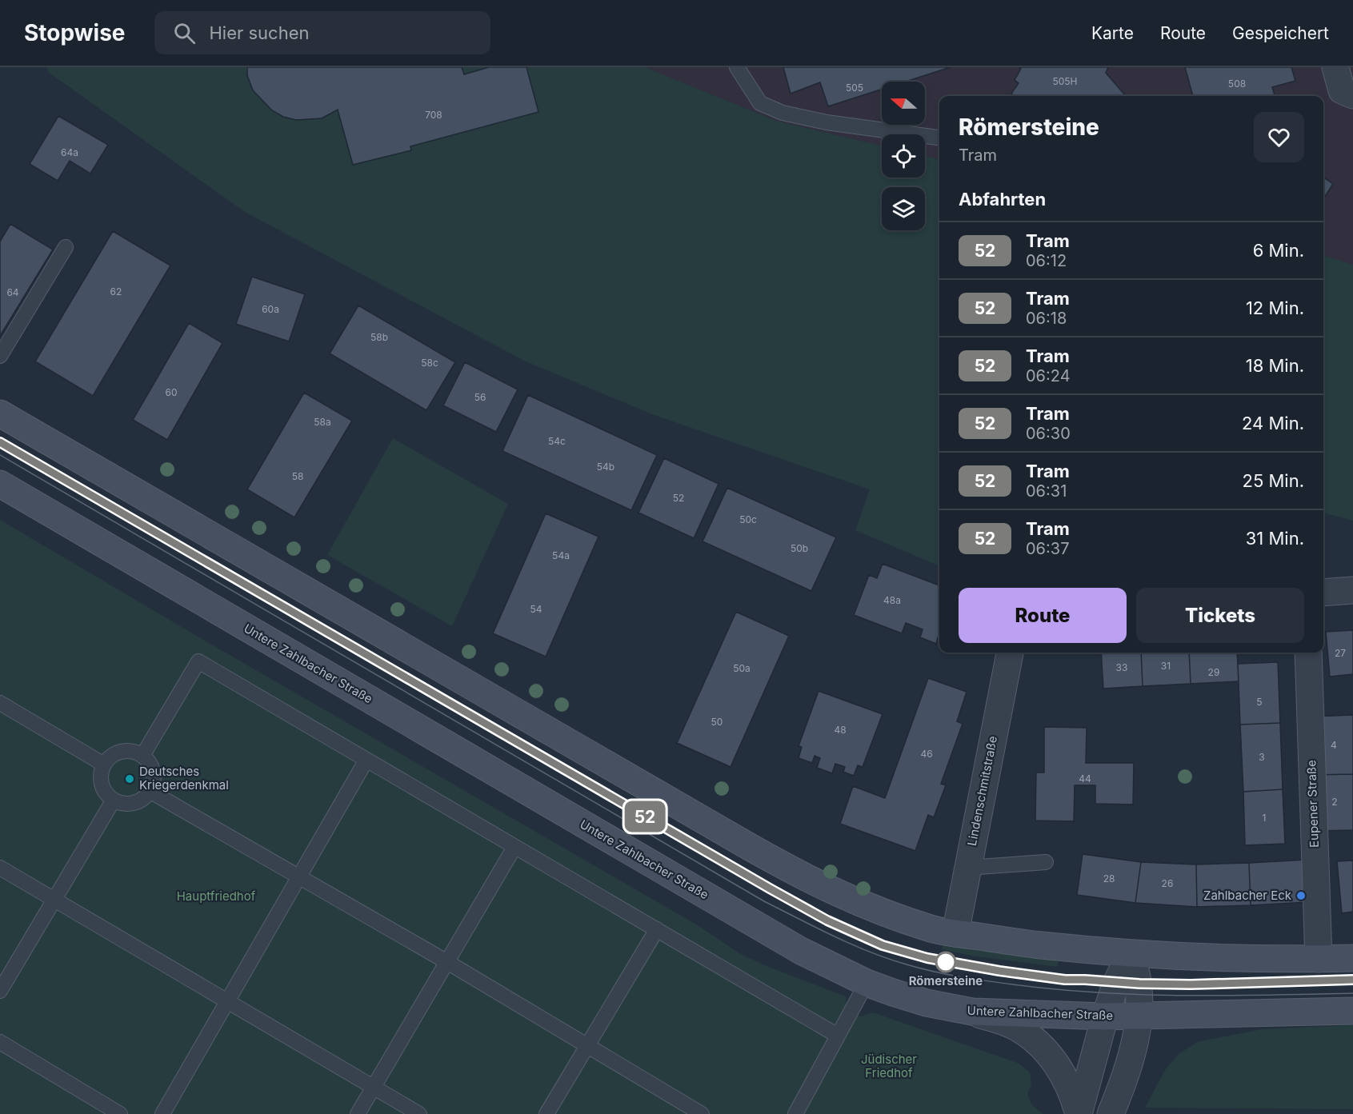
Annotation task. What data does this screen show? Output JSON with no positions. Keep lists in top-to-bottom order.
{
  "streets": {
    "street": ["Untere Zahlbacher Straße", "Lindenschmitstraße", "Eupener Straße"]
  },
  "parks": ["Hauptfriedhof", "Jüdischer Friedhof"],
  "places": ["Deutsches Kriegerdenkmal", "Zahlbacher Eck", "Römersteine"],
  "lines": ["tram line 52"],
  "house_numbers": [
    "505H",
    "508",
    "505",
    "708",
    "64a",
    "62",
    "64",
    "60a",
    "58b",
    "58c",
    "60",
    "56",
    "58a",
    "54c",
    "54b",
    "58",
    "52",
    "50c",
    "50b",
    "54a",
    "48a",
    "54",
    "27",
    "31",
    "33",
    "50a",
    "29",
    "5",
    "50",
    "48",
    "4",
    "46",
    "3",
    "44",
    "2",
    "1",
    "28",
    "26"
  ],
  "north": "left",
  "page": {
    "header": "Stopwise",
    "search": "Hier suchen",
    "nav": ["Karte", "Route", "Gespeichert"],
    "on_map": "52",
    "heading": [
      ["Römersteine", "Tram"],
      "Abfahrten"
    ],
    "list": [
      {
        "mark": "52",
        "name": "Tram",
        "note": "06:12",
        "value": "6 Min."
      },
      {
        "mark": "52",
        "name": "Tram",
        "note": "06:18",
        "value": "12 Min."
      },
      {
        "mark": "52",
        "name": "Tram",
        "note": "06:24",
        "value": "18 Min."
      },
      {
        "mark": "52",
        "name": "Tram",
        "note": "06:30",
        "value": "24 Min."
      },
      {
        "mark": "52",
        "name": "Tram",
        "note": "06:31",
        "value": "25 Min."
      },
      {
        "mark": "52",
        "name": "Tram",
        "note": "06:37",
        "value": "31 Min."
      }
    ],
    "buttons": ["Route", "Tickets"]
  }
}
